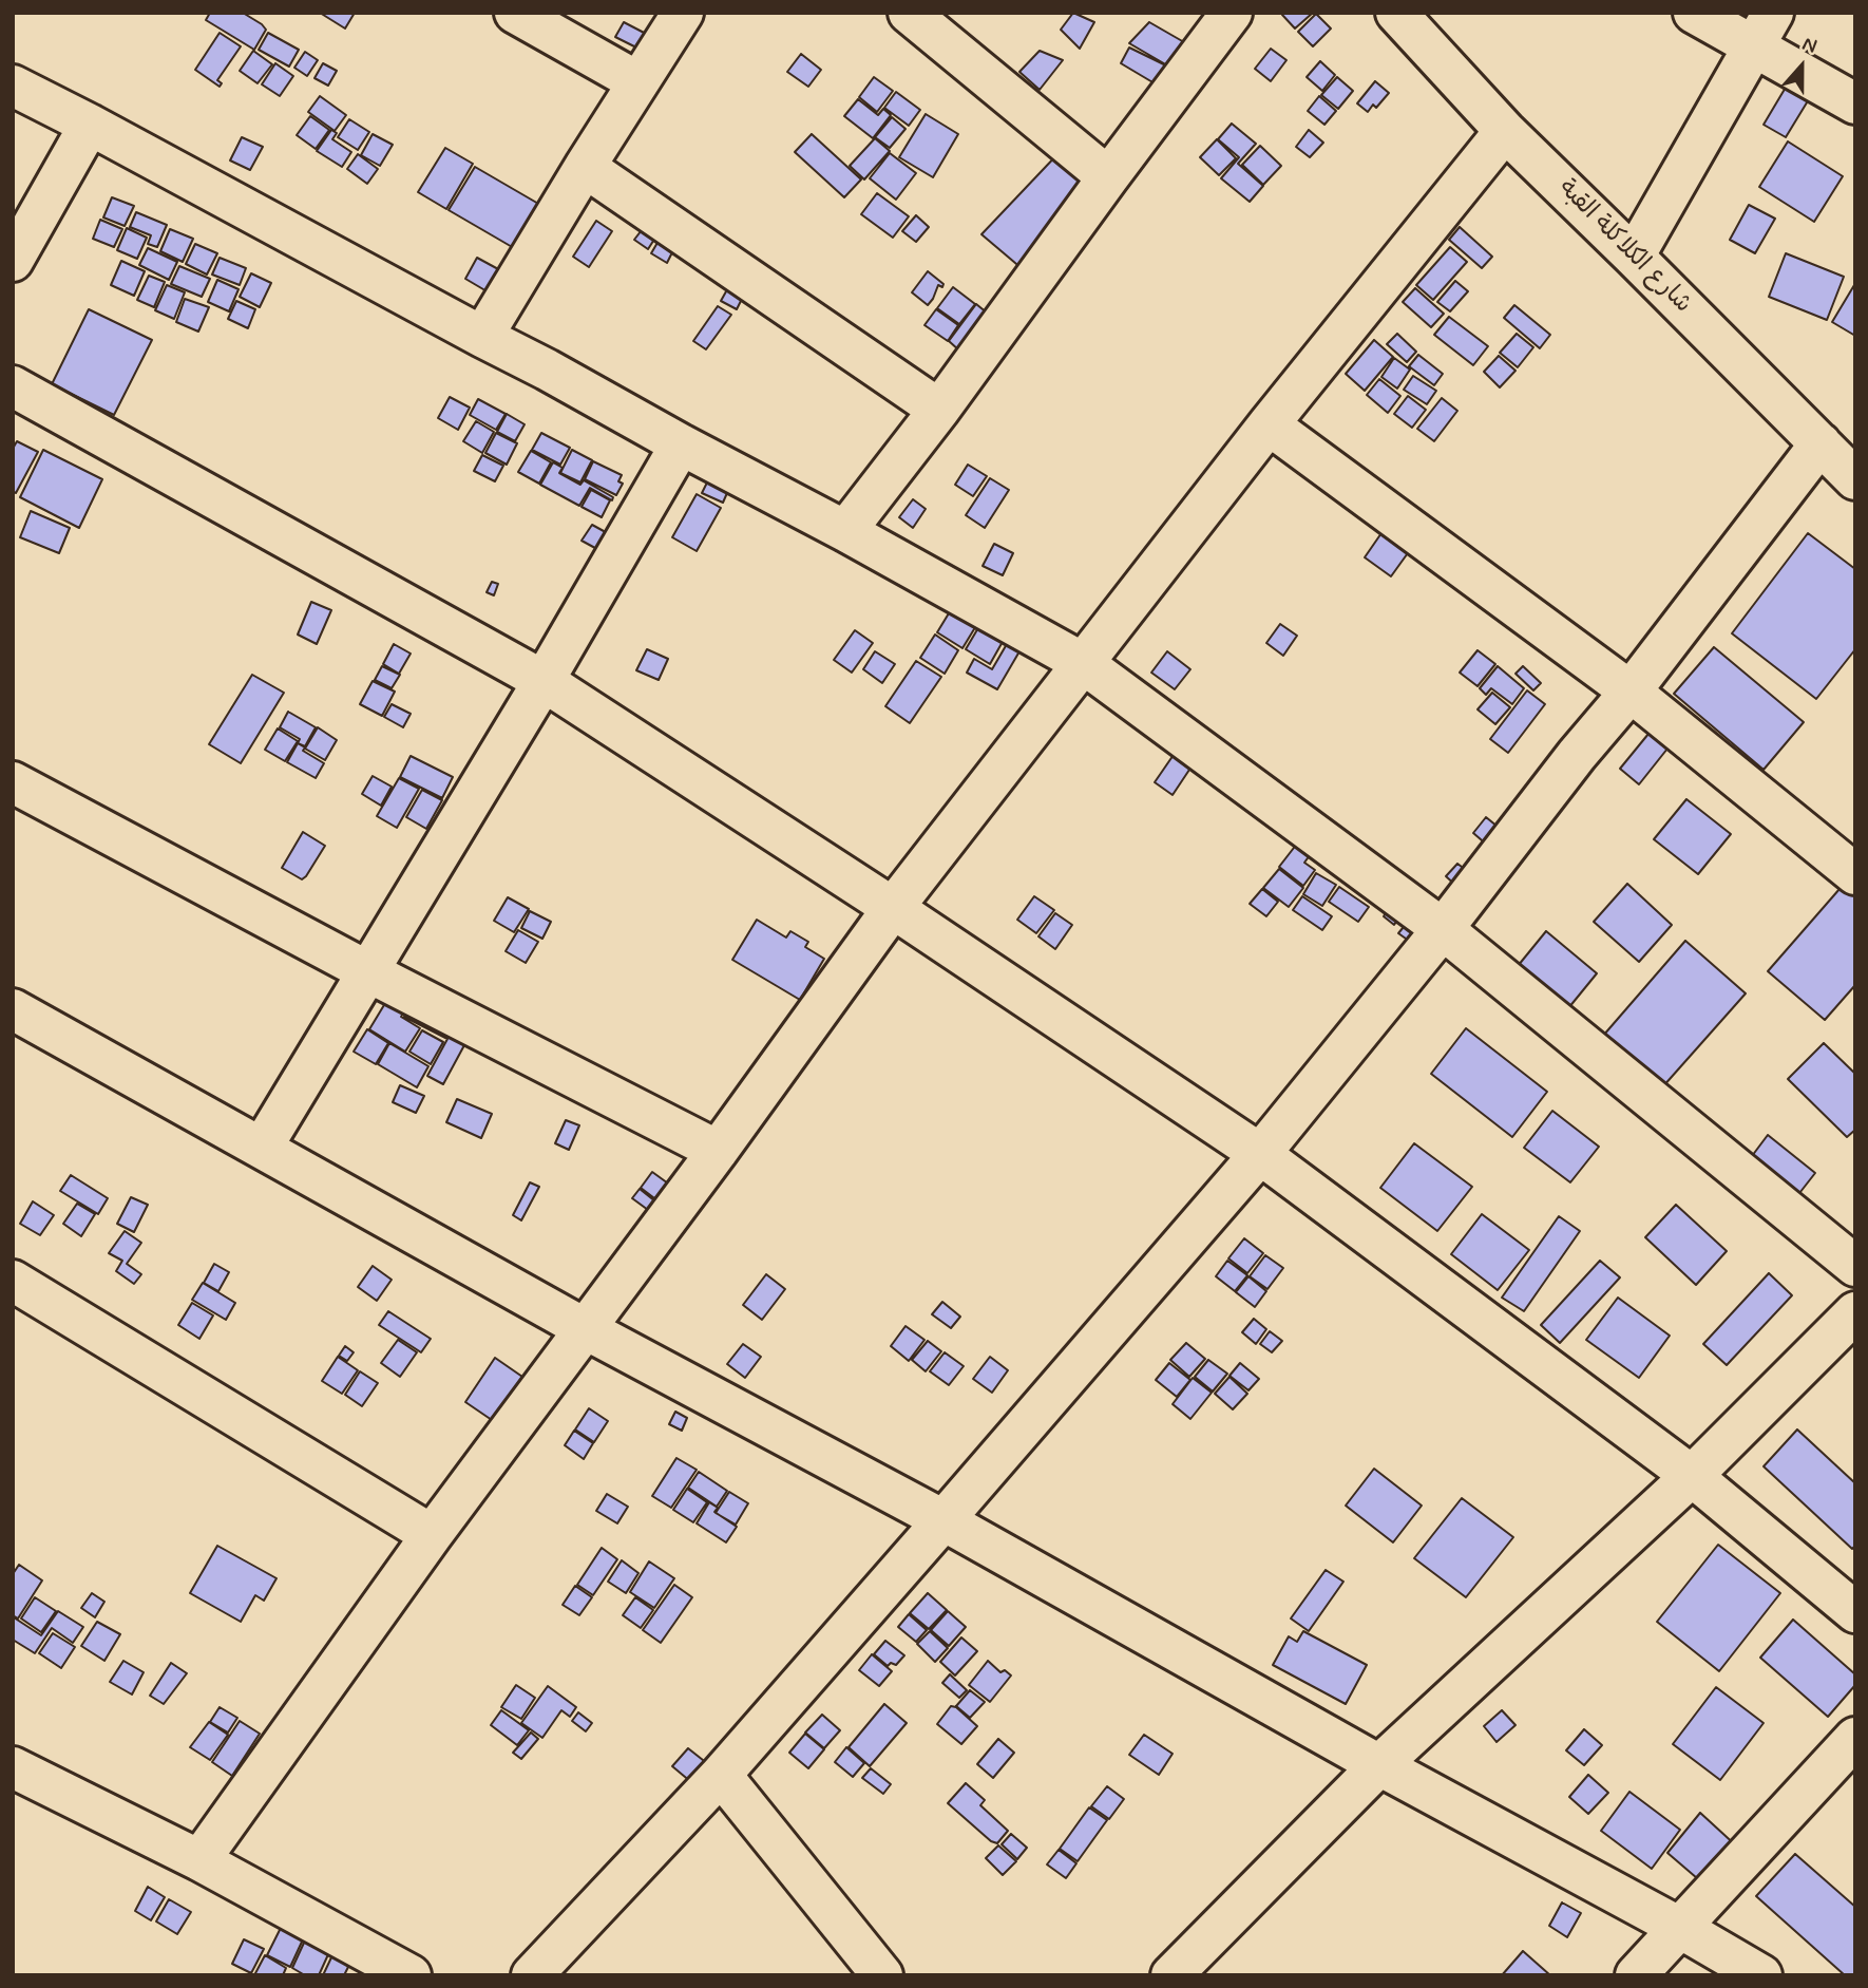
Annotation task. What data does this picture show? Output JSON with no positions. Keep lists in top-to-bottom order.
{
  "streets": {
    "street": ["شارع الكلاكلة القبة"]
  },
  "north": "top"
}
